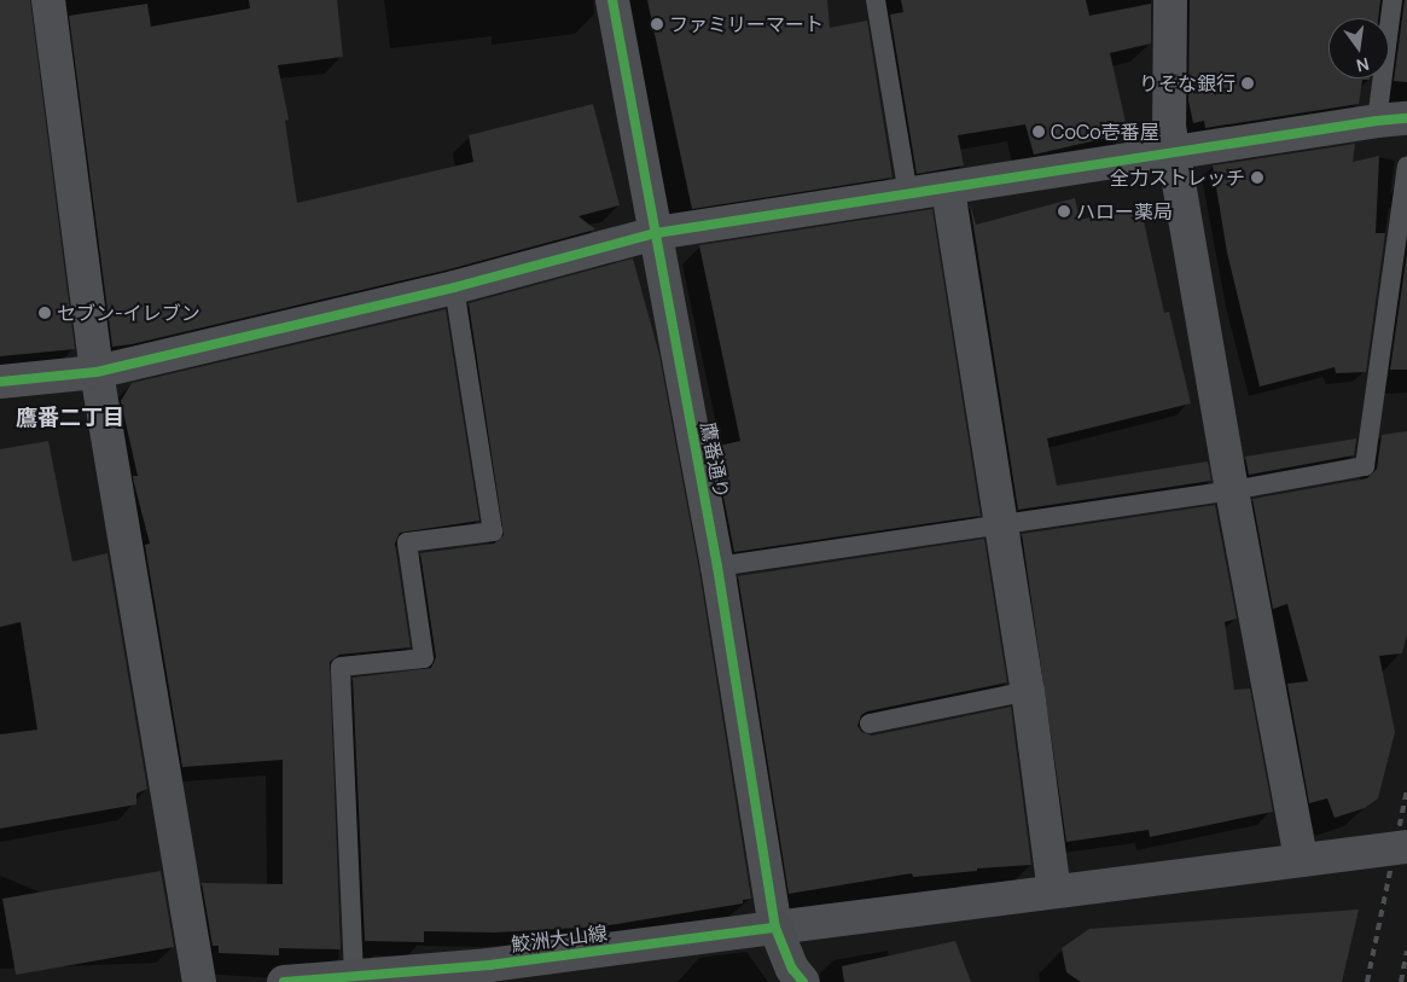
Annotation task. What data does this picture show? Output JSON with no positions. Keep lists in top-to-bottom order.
{
  "streets": {
    "main road": ["鮫洲大山線"],
    "street": ["鷹番通り"]
  },
  "crossings": [
    ["鷹番通り", "鮫洲大山線"]
  ],
  "districts": ["鷹番二丁目"],
  "places": [
    "ファミリーマート",
    "りそな銀行",
    "CoCo壱番屋",
    "全力ストレッチ",
    "ハロー薬局",
    "セブン-イレブン"
  ],
  "north": "bottom"
}
